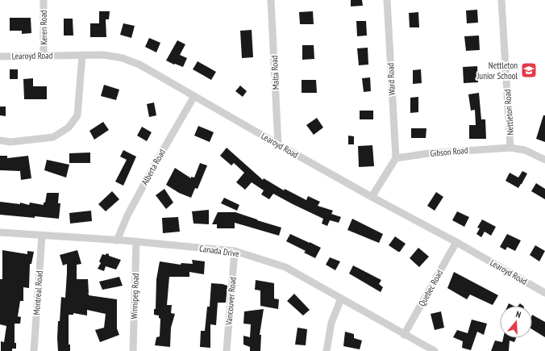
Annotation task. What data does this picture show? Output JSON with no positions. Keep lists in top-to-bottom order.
{
  "streets": {
    "street": [
      "Keren Road",
      "Learoyd Road",
      "Malta Road",
      "Ward Road",
      "Nettleton Road",
      "Gibson Road",
      "Alberta Road",
      "Canada Drive",
      "Quebec Road",
      "Montreal Road",
      "Winnipeg Road",
      "Vancouver Road"
    ]
  },
  "crossings": [
    ["Keren Road", "Learoyd Road"],
    ["Learoyd Road", "Malta Road"],
    ["Learoyd Road", "Alberta Road"],
    ["Learoyd Road", "Quebec Road"],
    ["Ward Road", "Gibson Road"],
    ["Nettleton Road", "Gibson Road"],
    ["Alberta Road", "Canada Drive"],
    ["Canada Drive", "Quebec Road"],
    ["Canada Drive", "Montreal Road"],
    ["Canada Drive", "Winnipeg Road"],
    ["Canada Drive", "Vancouver Road"]
  ],
  "places": {
    "school or university": ["Nettleton Junior School"]
  },
  "north": "top"
}
